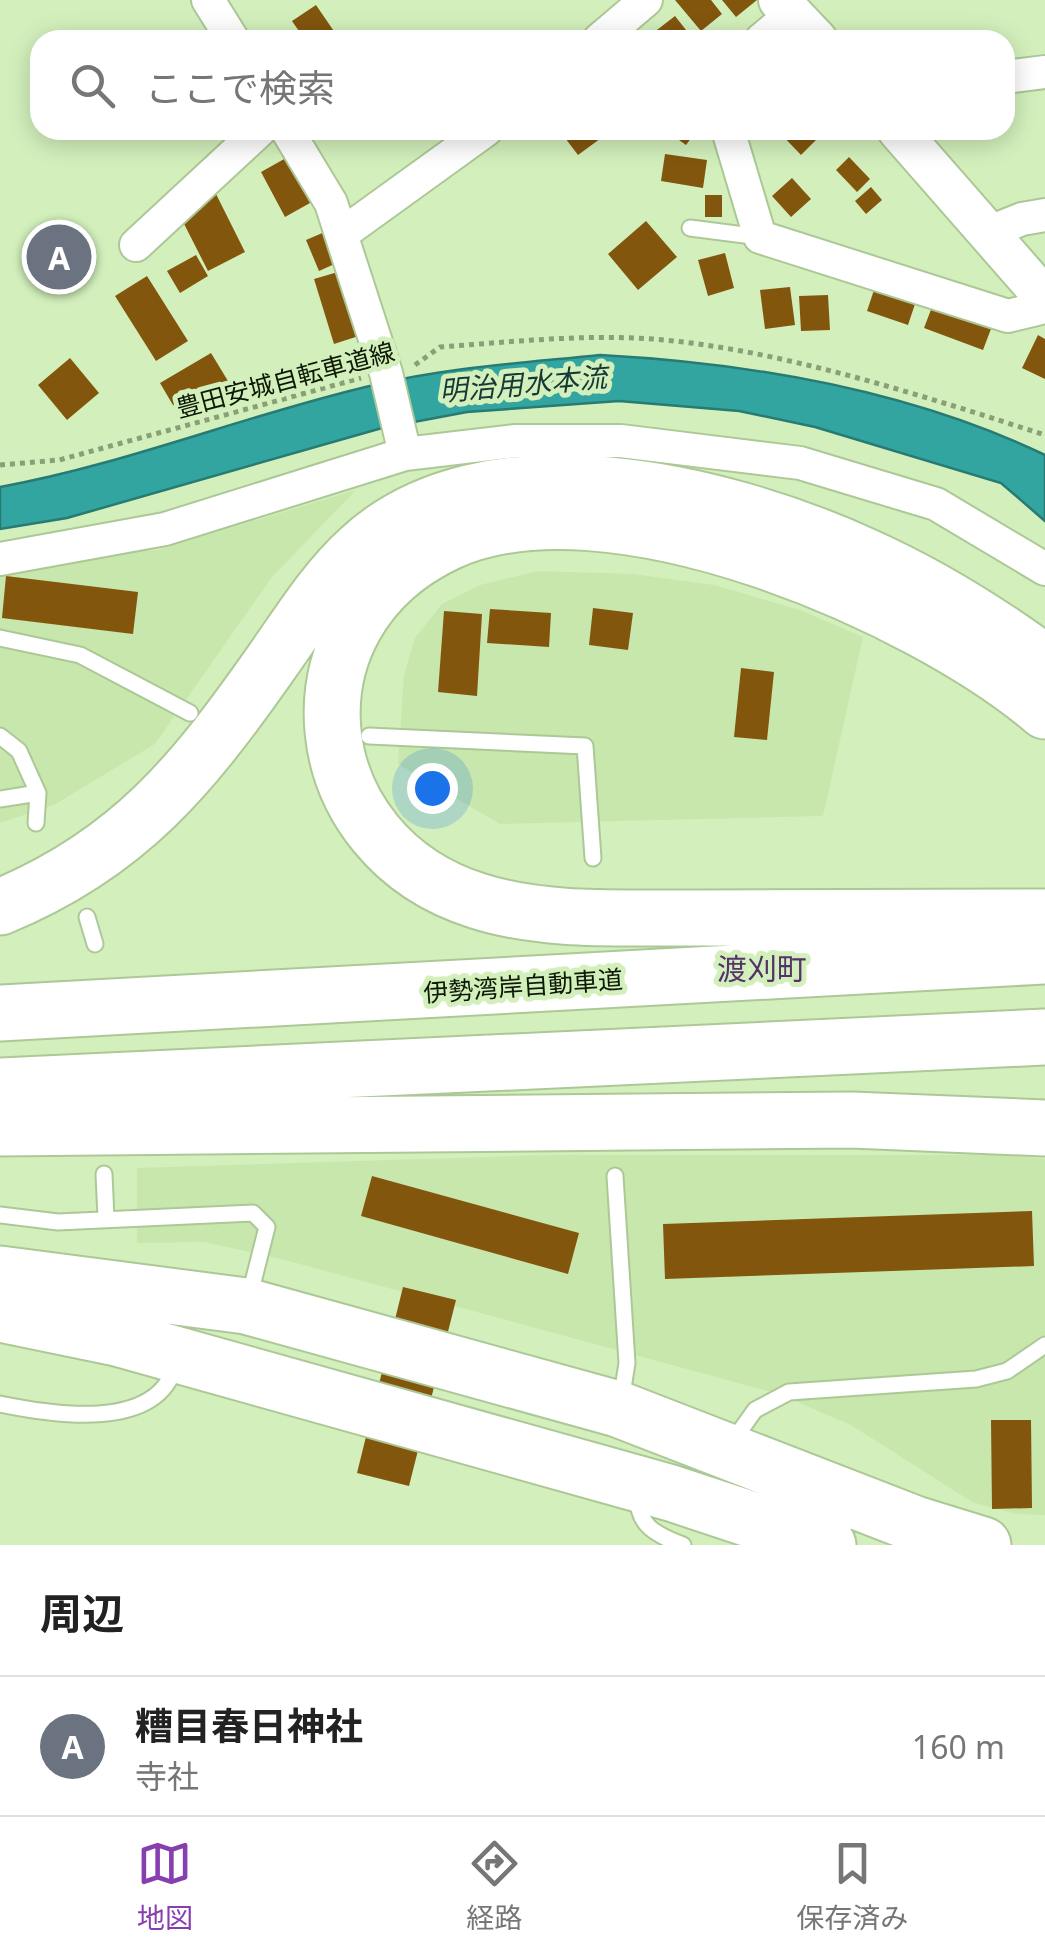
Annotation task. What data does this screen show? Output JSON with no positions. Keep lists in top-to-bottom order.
{
  "streets": {
    "highway": ["伊勢湾岸自動車道"],
    "path": ["豊田安城自転車道線"]
  },
  "districts": ["渡刈町"],
  "water": ["明治用水本流"],
  "page": {
    "search": "ここで検索",
    "pins": "A",
    "heading": "周辺",
    "list": [
      {
        "mark": "A",
        "name": "糟目春日神社",
        "note": "寺社",
        "value": "160 m"
      }
    ],
    "nav": ["地図", "経路", "保存済み"]
  }
}
